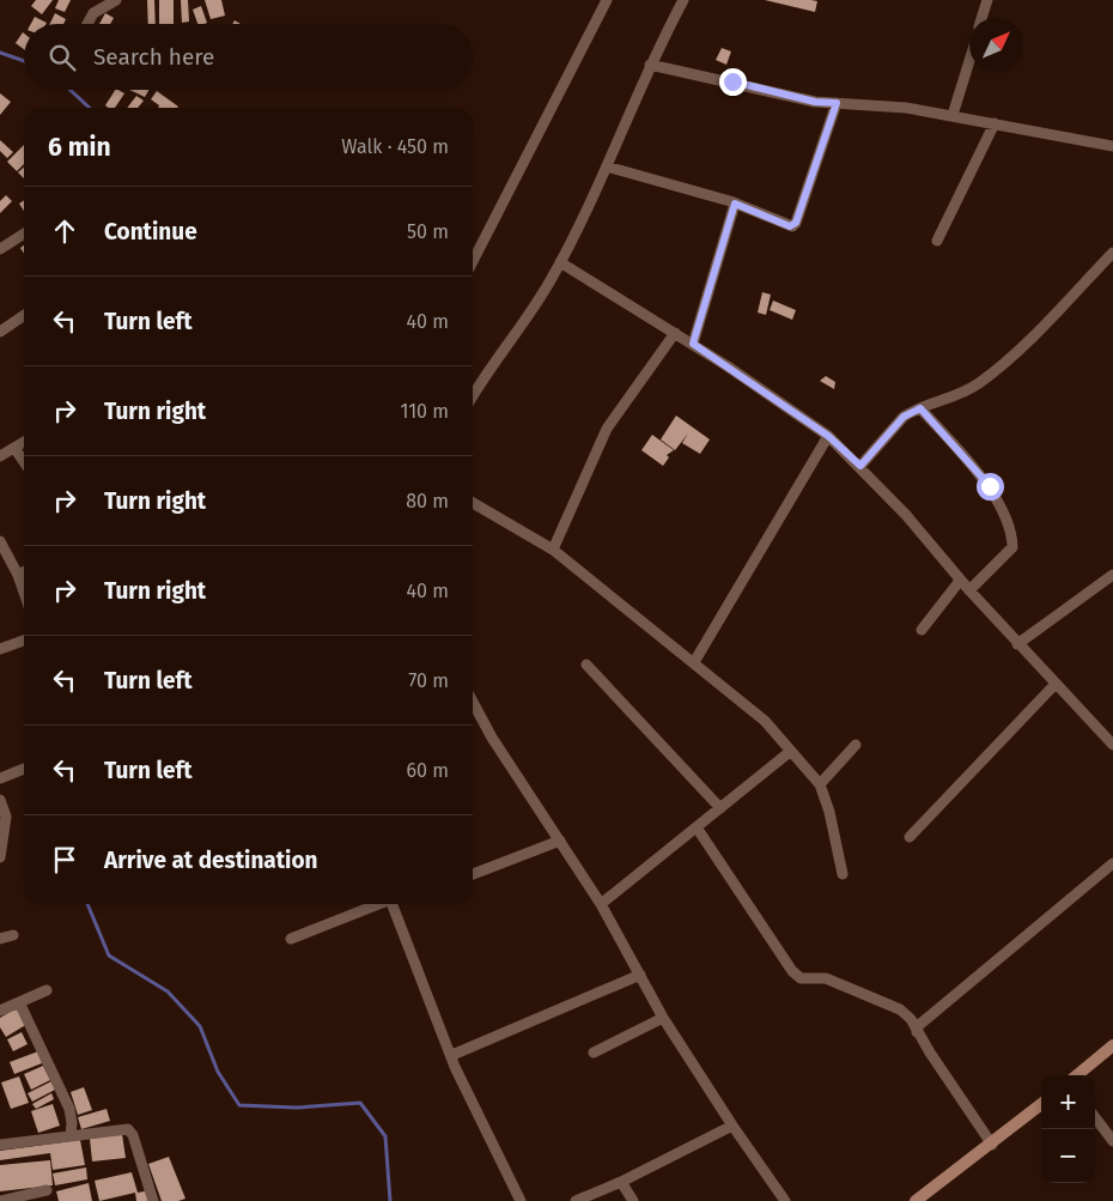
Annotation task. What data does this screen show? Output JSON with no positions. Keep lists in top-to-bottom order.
{
  "north": "top right",
  "page": {
    "search": "Search here",
    "heading": ["6 min", "Walk · 450 m"],
    "list": [
      ["Continue", "50 m"],
      ["Turn left", "40 m"],
      ["Turn right", "110 m"],
      ["Turn right", "80 m"],
      ["Turn right", "40 m"],
      ["Turn left", "70 m"],
      ["Turn left", "60 m"],
      "Arrive at destination"
    ],
    "map_buttons": ["+", "−"]
  }
}
